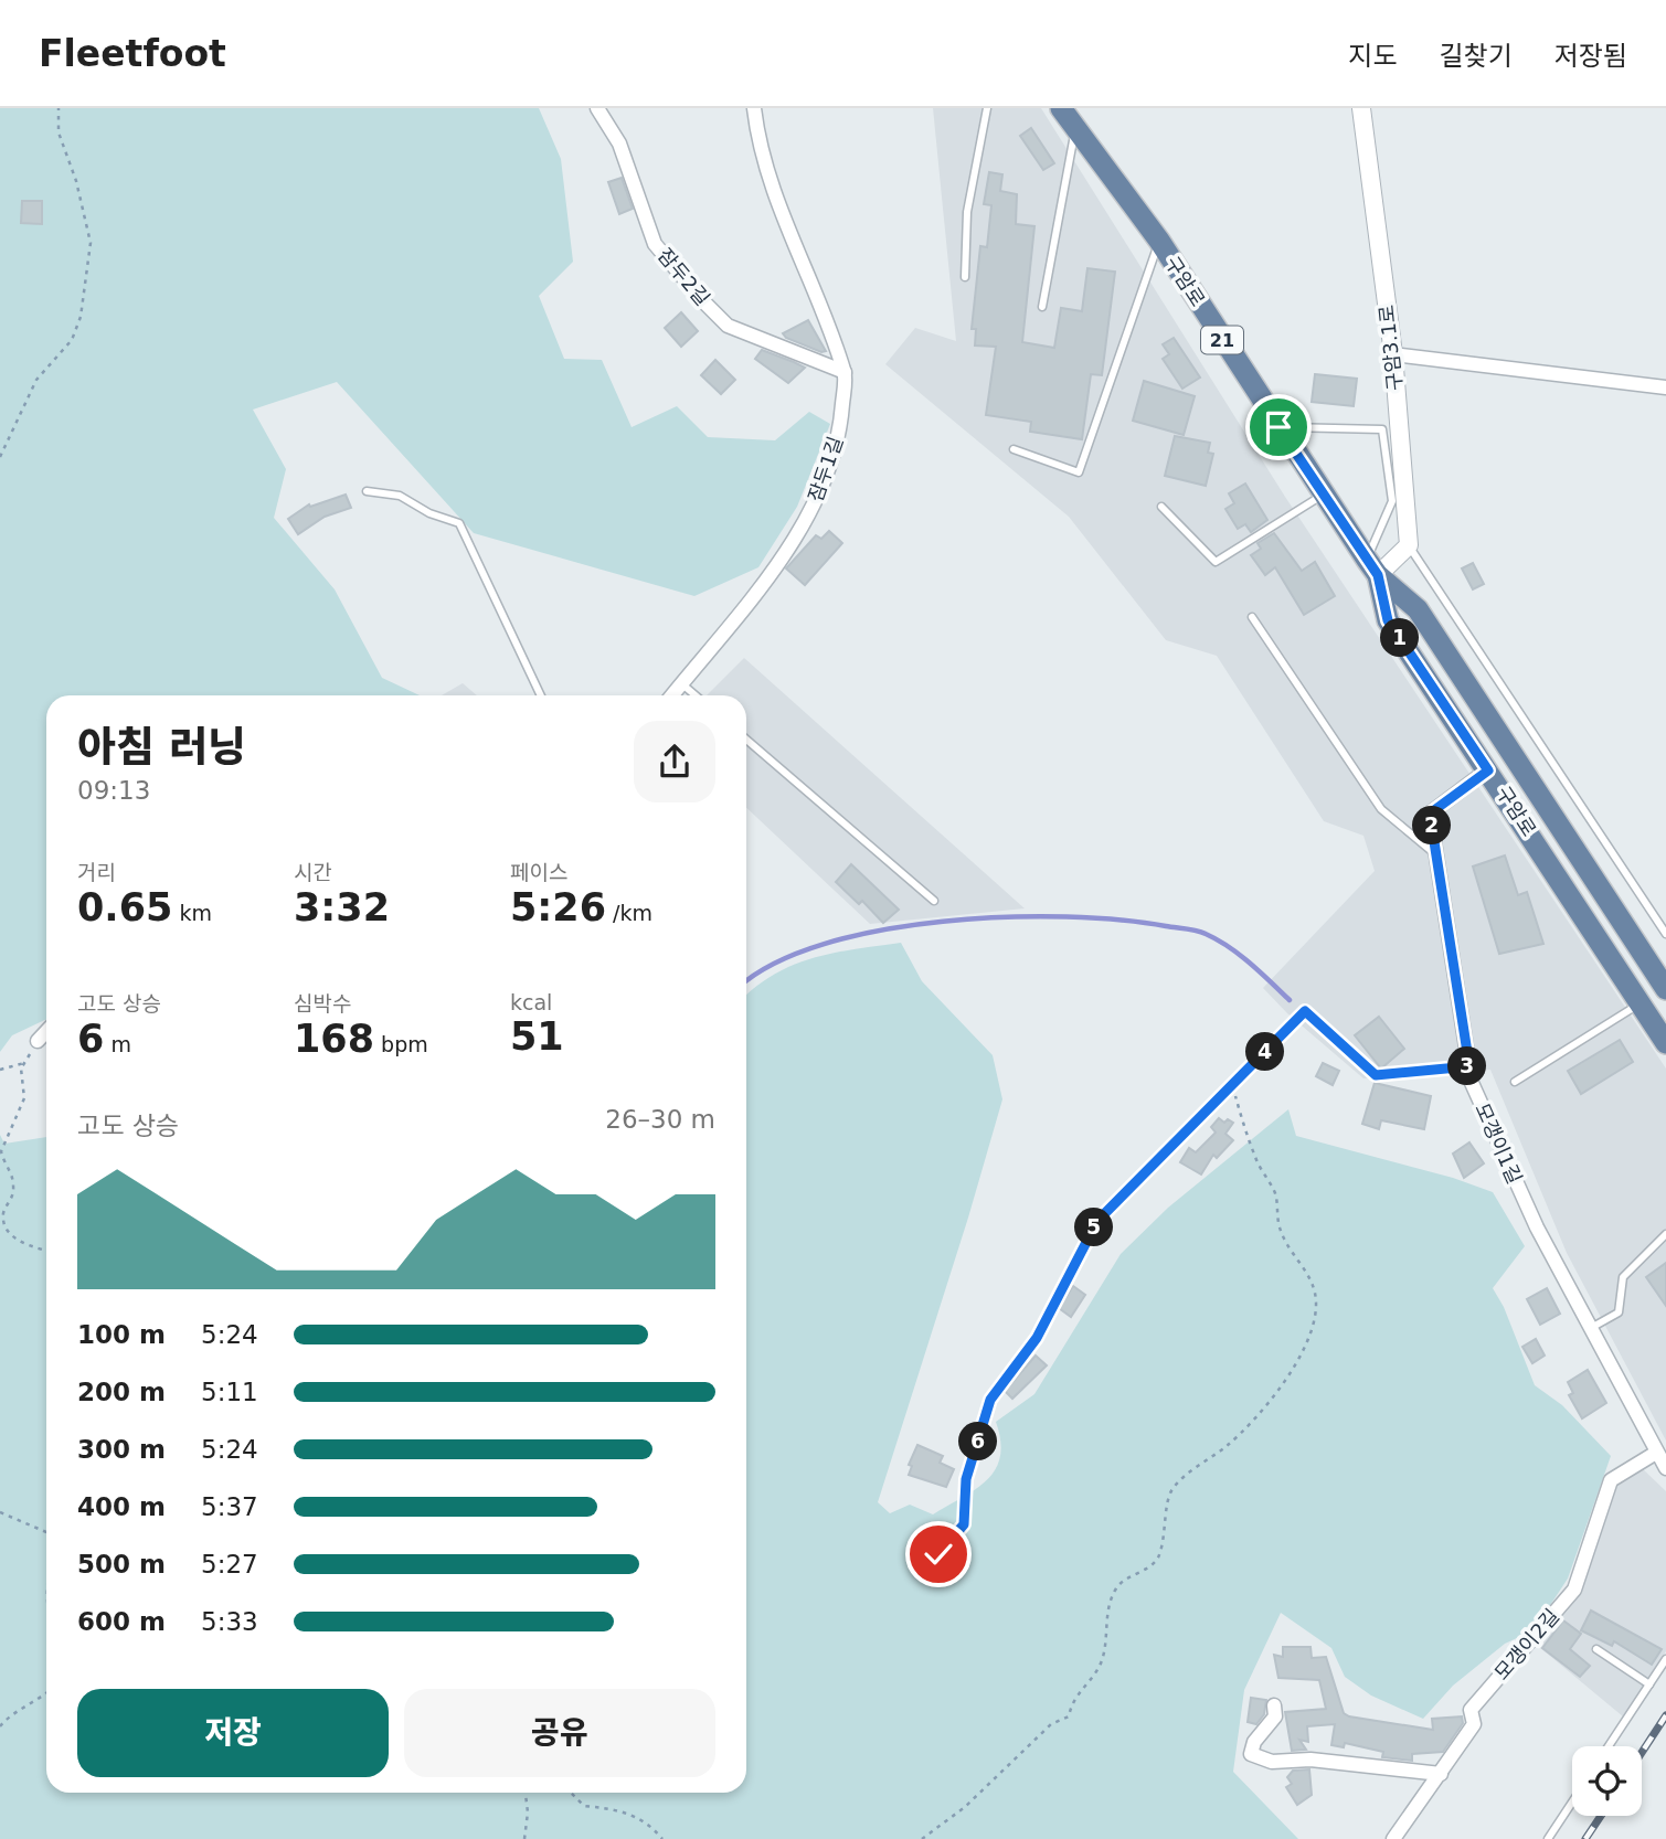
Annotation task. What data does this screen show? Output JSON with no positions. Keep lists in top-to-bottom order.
{
  "streets": {
    "main road": ["구암로", "21"],
    "street": [
      "잠두2길",
      "구암3.1로",
      "잠두1길",
      "모갱이1길",
      "모갱이2길"
    ]
  },
  "crossings": [
    ["잠두2길", "잠두1길"],
    ["구암로", "모갱이1길"],
    ["모갱이1길", "모갱이2길"]
  ],
  "page": {
    "header": "Fleetfoot",
    "nav": ["지도", "길찾기", "저장됨"],
    "pins": [
      "1",
      "2",
      "4",
      "3",
      "5",
      "6"
    ],
    "heading": ["아침 러닝", "09:13"],
    "stats": [
      ["거리", "0.65 km"],
      ["시간", "3:32"],
      ["페이스", "5:26 /km"],
      ["고도 상승", "6 m"],
      ["심박수", "168 bpm"],
      ["kcal", "51"]
    ],
    "chart": ["고도 상승", "26–30 m"],
    "list": [
      {
        "name": "100 m",
        "note": "5:24"
      },
      {
        "name": "200 m",
        "note": "5:11"
      },
      {
        "name": "300 m",
        "note": "5:24"
      },
      {
        "name": "400 m",
        "note": "5:37"
      },
      {
        "name": "500 m",
        "note": "5:27"
      },
      {
        "name": "600 m",
        "note": "5:33"
      }
    ],
    "buttons": ["저장", "공유"]
  }
}
